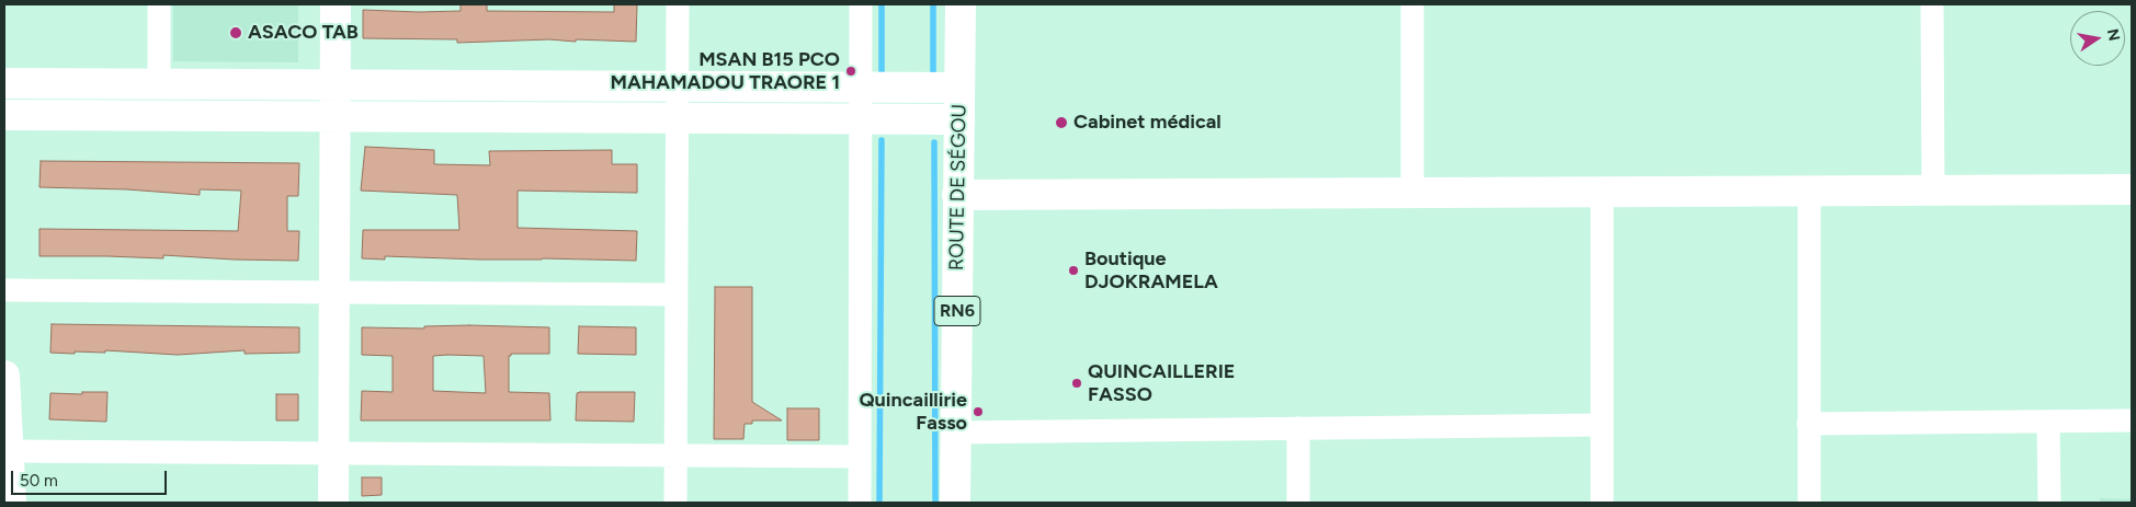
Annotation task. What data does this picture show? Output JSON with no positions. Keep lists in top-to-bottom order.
{
  "streets": {
    "main road": ["ROUTE DE SÉGOU", "RN6"]
  },
  "places": [
    "ASACO TAB",
    "MSAN B15 PCO MAHAMADOU TRAORE 1",
    "Cabinet médical",
    "Boutique DJOKRAMELA",
    "QUINCAILLERIE FASSO",
    "Quincaillirie Fasso"
  ],
  "scale_bar": "50 m",
  "north": "right"
}
